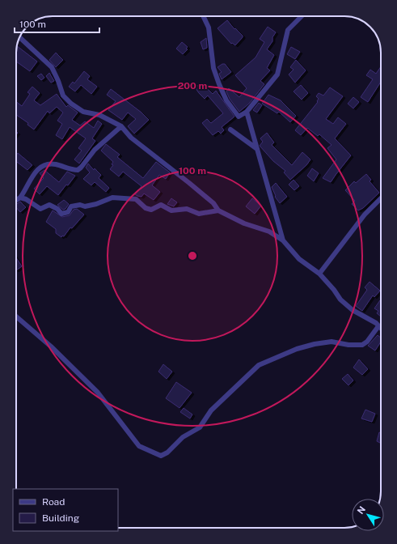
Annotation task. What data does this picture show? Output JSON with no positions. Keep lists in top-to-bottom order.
{
  "legend": ["Road", "Building"],
  "scale_bar": "100 m",
  "north": "top left",
  "rings": ["200 m", "100 m"]
}
